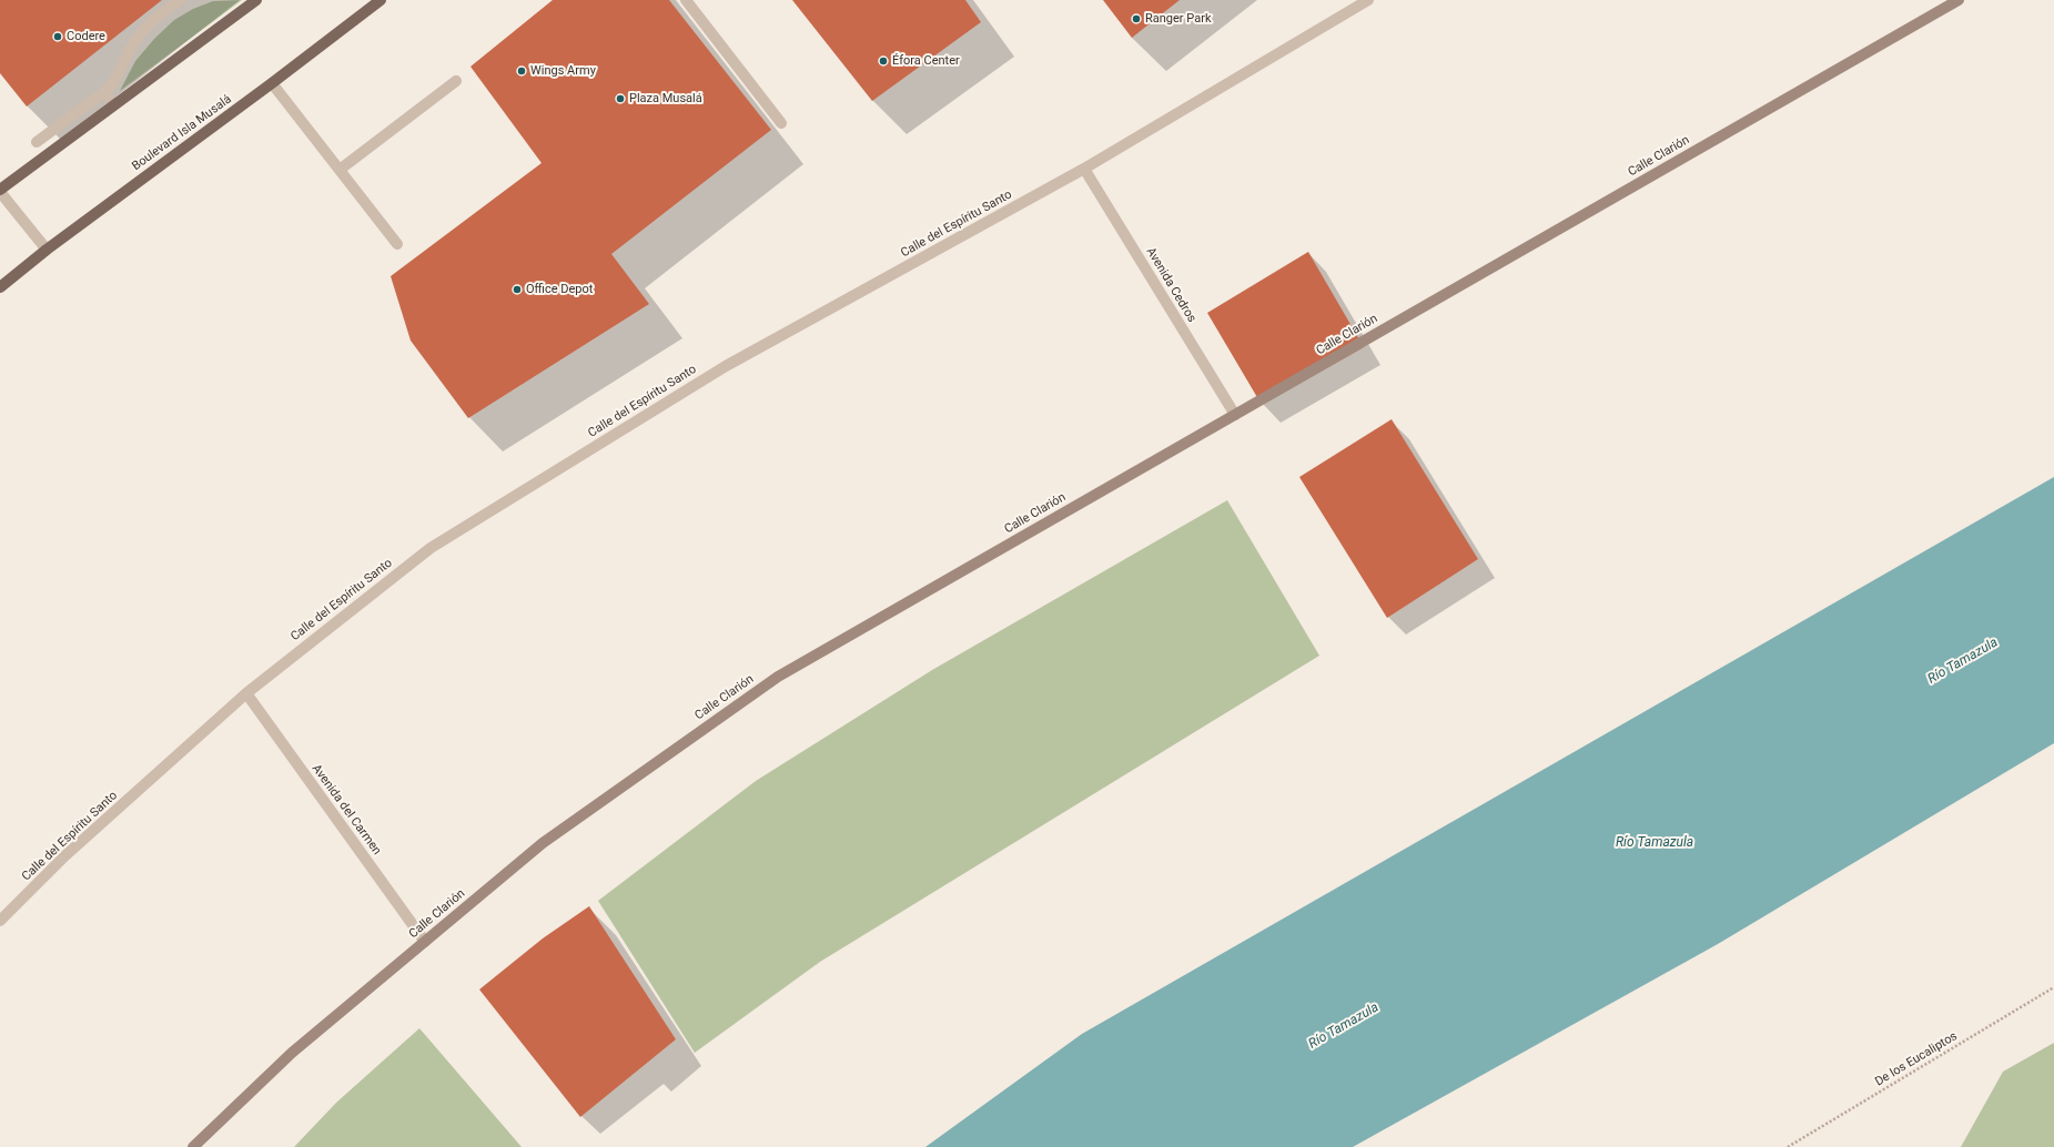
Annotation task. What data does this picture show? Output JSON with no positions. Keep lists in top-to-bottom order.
{
  "streets": {
    "main road": ["Boulevard Isla Musalá"],
    "street": [
      "Calle Clarión",
      "Calle del Espíritu Santo",
      "Avenida Cedros",
      "Avenida del Carmen"
    ],
    "path": ["De los Eucaliptos"]
  },
  "crossings": [
    ["Calle Clarión", "Avenida Cedros"],
    ["Calle Clarión", "Avenida del Carmen"],
    ["Calle del Espíritu Santo", "Avenida Cedros"],
    ["Calle del Espíritu Santo", "Avenida del Carmen"]
  ],
  "water": ["Río Tamazula"],
  "places": [
    "Ranger Park",
    "Codere",
    "Éfora Center",
    "Wings Army",
    "Plaza Musalá",
    "Office Depot"
  ]
}
